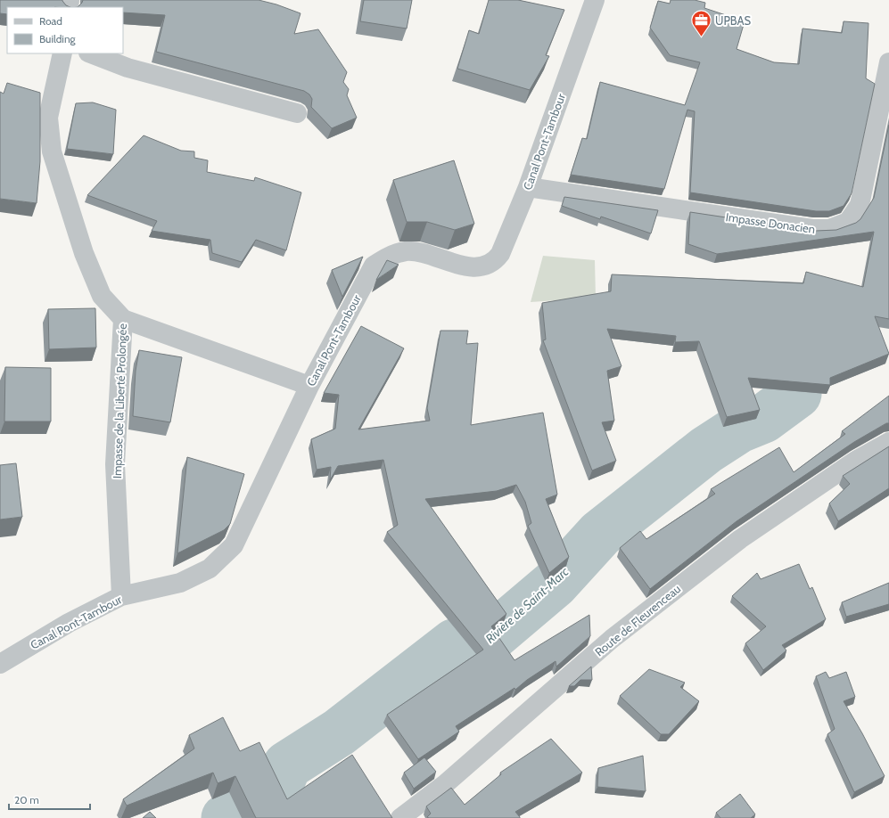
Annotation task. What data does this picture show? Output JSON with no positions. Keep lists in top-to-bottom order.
{
  "streets": {
    "street": [
      "Canal Pont-Tambour",
      "Impasse Donacien",
      "Impasse de la Liberté Prolongée",
      "Route de Fleurenceau"
    ]
  },
  "crossings": [
    ["Canal Pont-Tambour", "Impasse Donacien"],
    ["Canal Pont-Tambour", "Impasse de la Liberté Prolongée"]
  ],
  "water": ["Rivière de Saint-Marc"],
  "places": {
    "office": ["UPBAS"]
  },
  "legend": ["Road", "Building"],
  "scale_bar": "20 m"
}
